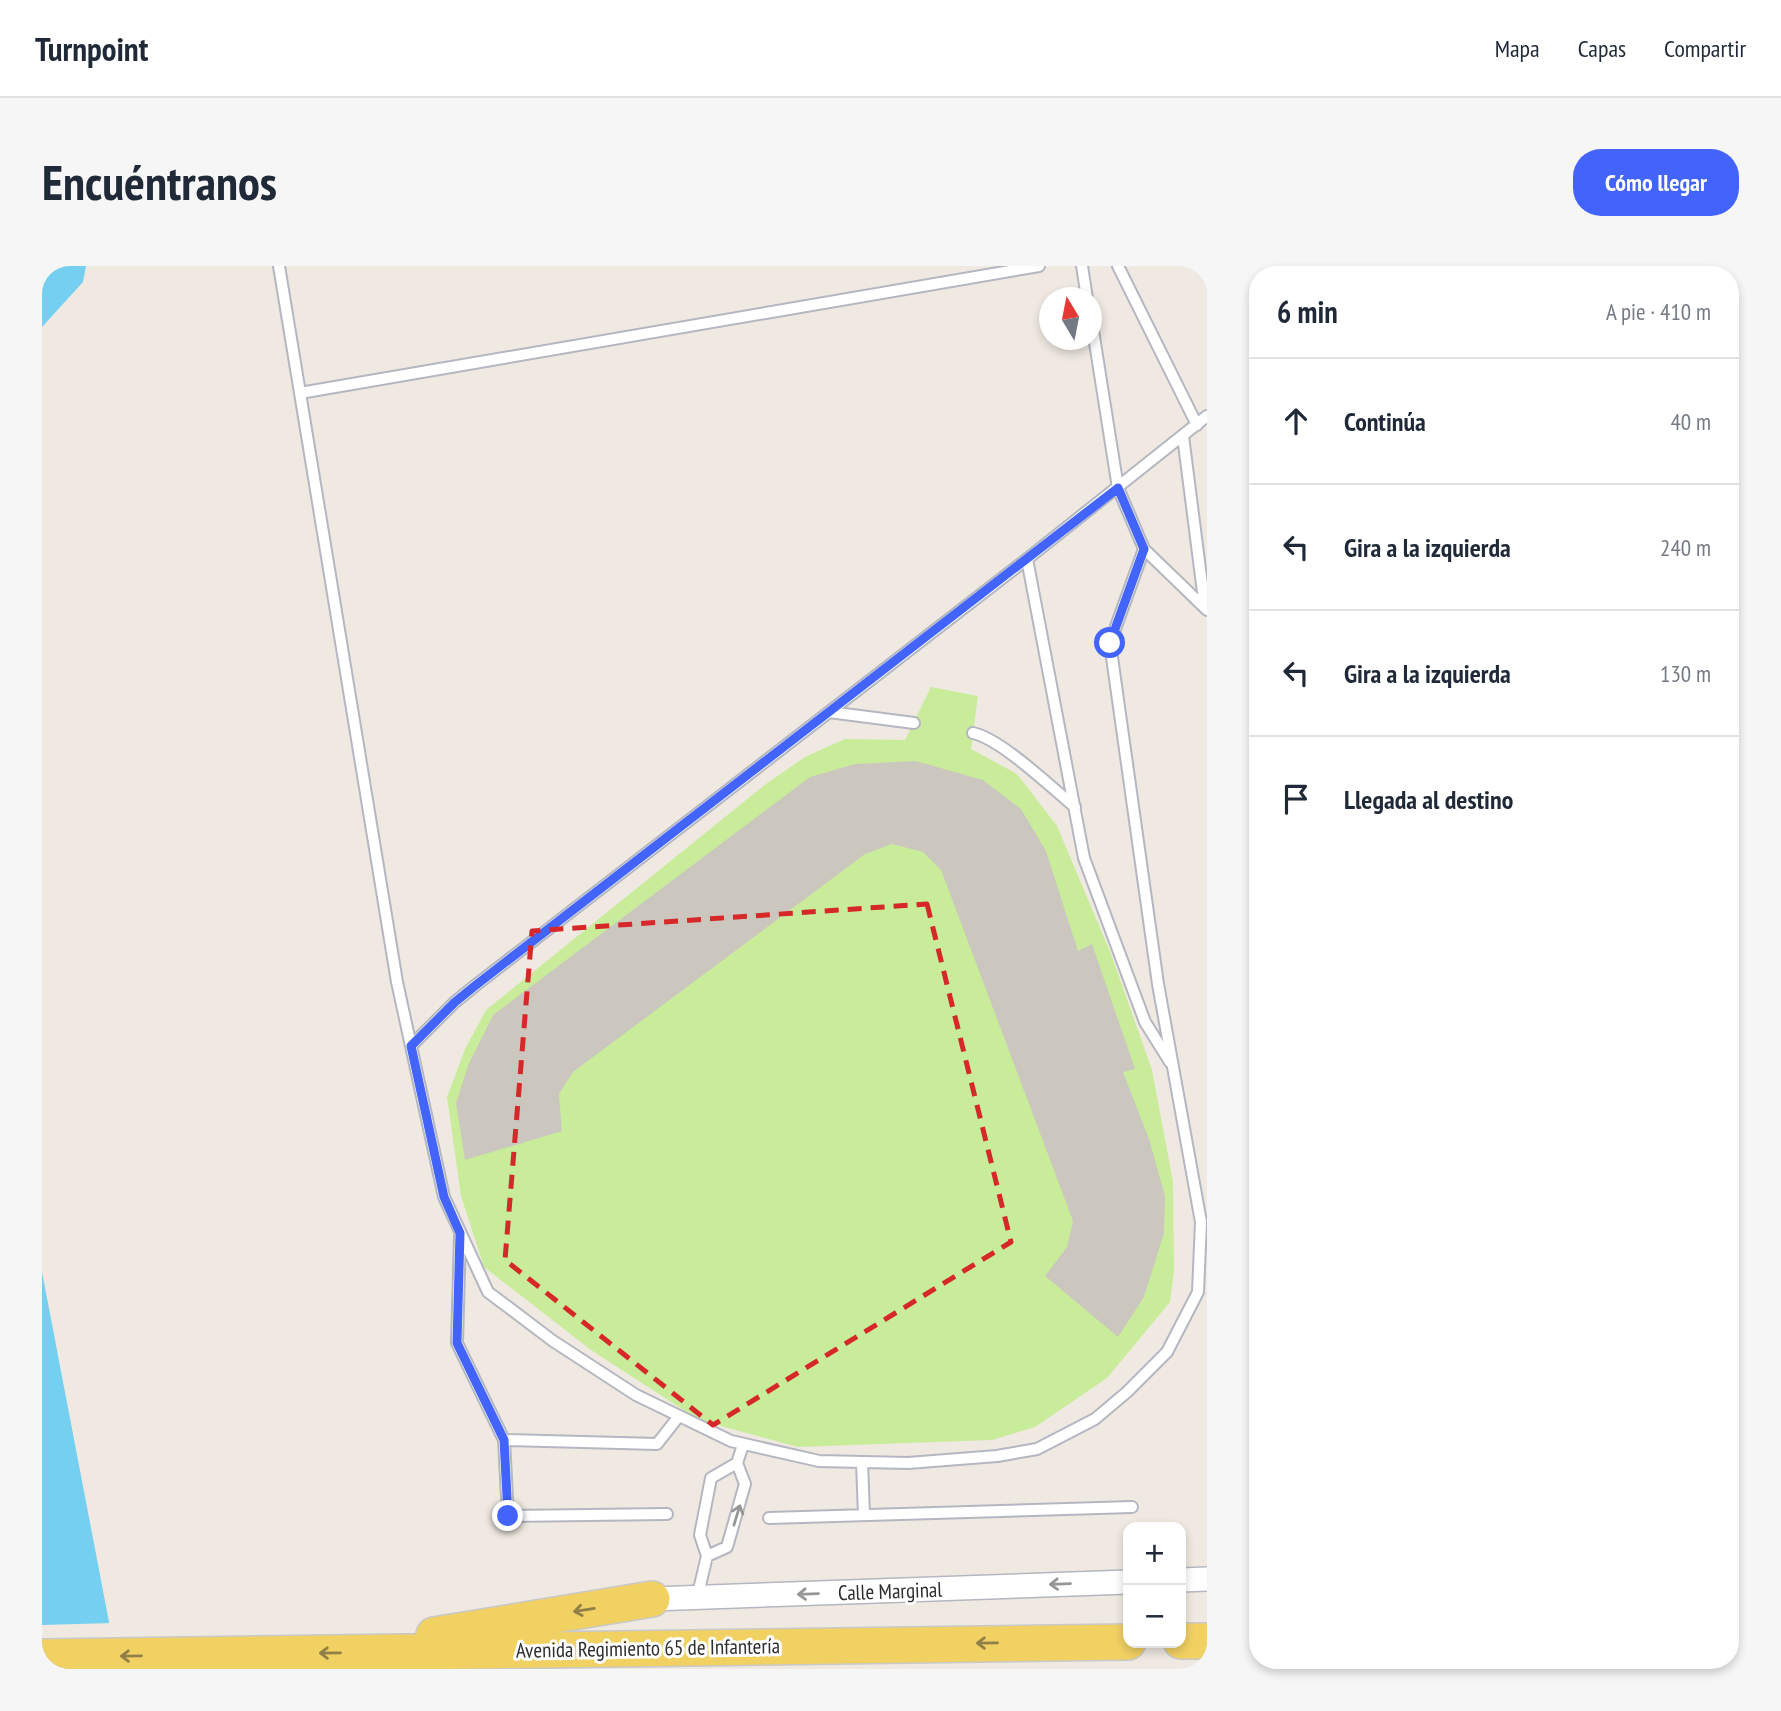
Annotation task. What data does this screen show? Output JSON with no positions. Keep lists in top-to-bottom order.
{
  "streets": {
    "main road": ["Avenida Regimiento 65 de Infantería"],
    "street": ["Calle Marginal"]
  },
  "one_way": ["Calle Marginal", "Avenida Regimiento 65 de Infantería"],
  "north": "top",
  "page": {
    "header": "Turnpoint",
    "nav": ["Mapa", "Capas", "Compartir"],
    "buttons": "Cómo llegar",
    "title": "Encuéntranos",
    "heading": ["6 min", "A pie · 410 m"],
    "list": [
      ["Continúa", "40 m"],
      ["Gira a la izquierda", "240 m"],
      ["Gira a la izquierda", "130 m"],
      "Llegada al destino"
    ],
    "map_buttons": ["+", "−"]
  }
}
